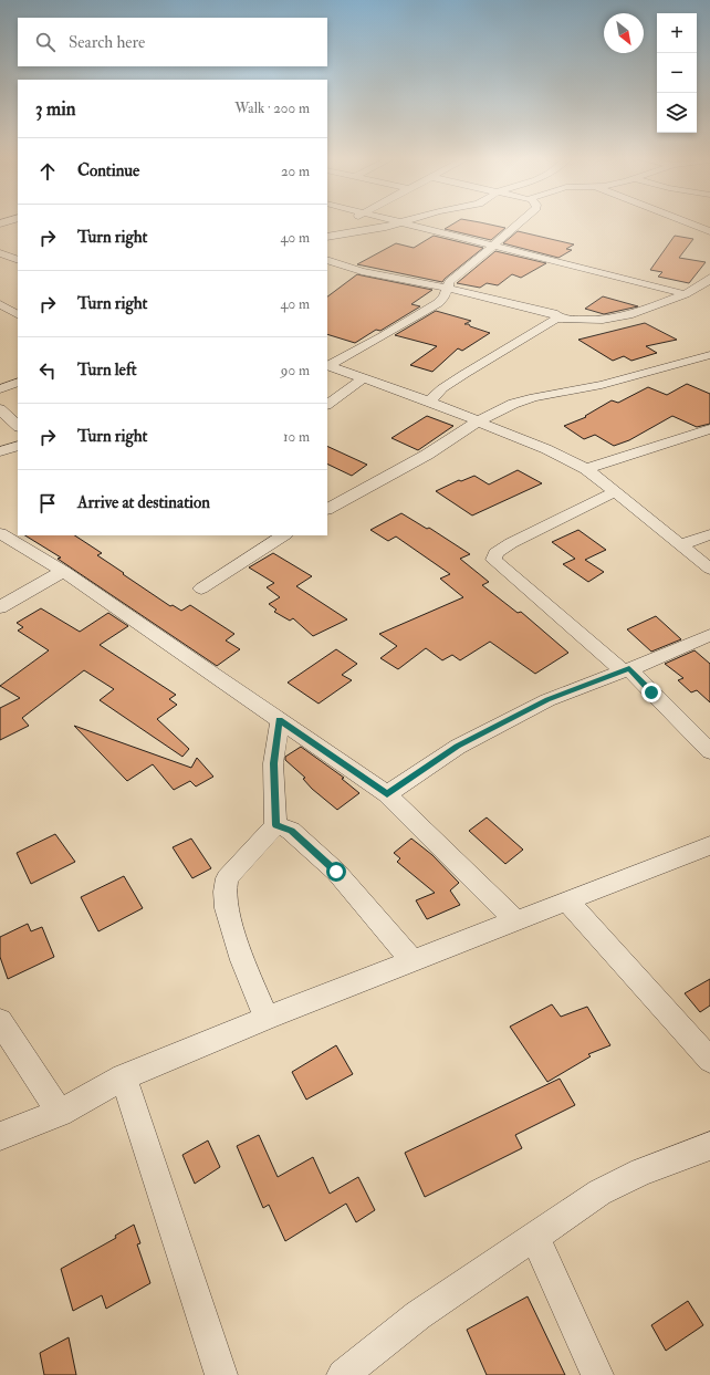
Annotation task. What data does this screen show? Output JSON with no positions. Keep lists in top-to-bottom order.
{
  "north": "bottom right",
  "page": {
    "map_buttons": ["+", "−"],
    "search": "Search here",
    "heading": ["3 min", "Walk · 200 m"],
    "list": [
      ["Continue", "20 m"],
      ["Turn right", "40 m"],
      ["Turn right", "40 m"],
      ["Turn left", "90 m"],
      ["Turn right", "10 m"],
      "Arrive at destination"
    ]
  }
}
